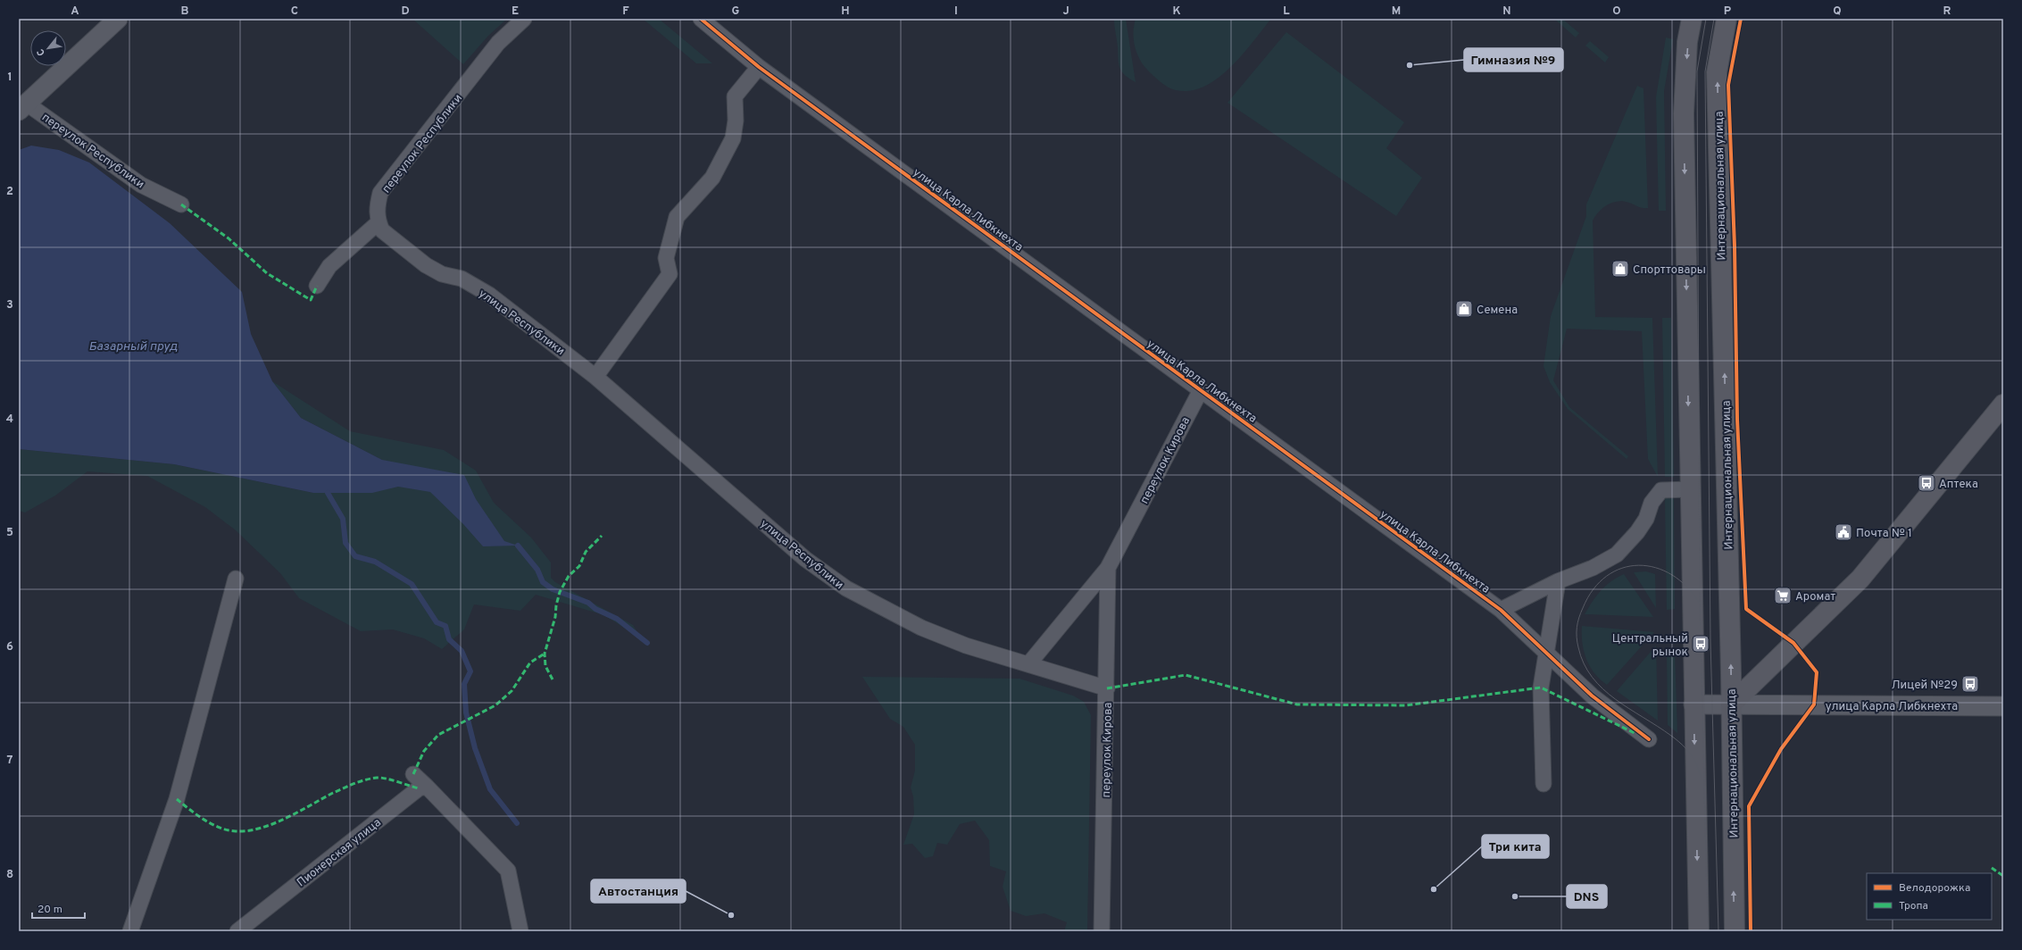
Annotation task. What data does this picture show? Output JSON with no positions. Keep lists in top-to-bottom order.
{
  "streets": {
    "main road": ["Интернациональная улица"],
    "street": [
      "переулок Республики",
      "улица Карла Либкнехта",
      "улица Республики",
      "переулок Кирова",
      "Пионерская улица"
    ]
  },
  "crossings": [
    ["переулок Республики", "улица Республики"],
    ["Интернациональная улица", "улица Карла Либкнехта"],
    ["улица Карла Либкнехта", "переулок Кирова"],
    ["улица Республики", "переулок Кирова"]
  ],
  "water": ["Базарный пруд"],
  "places": {
    "other": [
      "Гимназия №9",
      "Три кита",
      "DNS",
      "Автостанция"
    ],
    "shop": ["Спорттовары", "Семена"],
    "bus stop": ["Аптека", "Центральный рынок", "Лицей №29"],
    "public building": ["Почта № 1"],
    "supermarket": ["Аромат"]
  },
  "legend": ["Велодорожка", "Тропа"],
  "scale_bar": "20 m",
  "north": "bottom left",
  "grid": {
    "columns": [
      "A",
      "B",
      "C",
      "D",
      "E",
      "F",
      "G",
      "H",
      "I",
      "J",
      "K",
      "L",
      "M",
      "N",
      "O",
      "P",
      "Q",
      "R"
    ],
    "rows": [
      "1",
      "2",
      "3",
      "4",
      "5",
      "6",
      "7",
      "8"
    ]
  }
}
